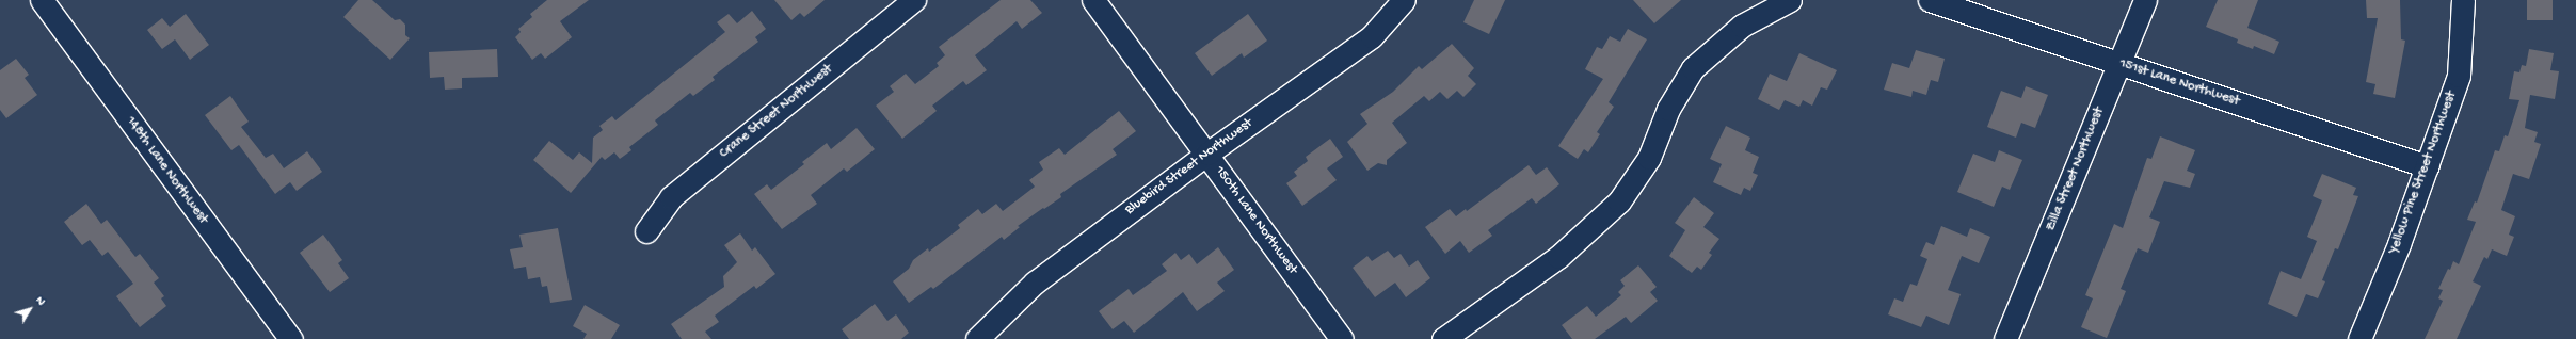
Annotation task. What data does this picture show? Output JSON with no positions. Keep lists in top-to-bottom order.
{
  "streets": {
    "street": [
      "151st Lane Northwest",
      "Crane Street Northwest",
      "Bluebird Street Northwest",
      "Zilla Street Northwest",
      "148th Lane Northwest",
      "Yellow Pine Street Northwest",
      "150th Lane Northwest"
    ]
  },
  "crossings": [
    ["151st Lane Northwest", "Zilla Street Northwest"],
    ["151st Lane Northwest", "Yellow Pine Street Northwest"],
    ["Bluebird Street Northwest", "150th Lane Northwest"]
  ],
  "north": "top right"
}
